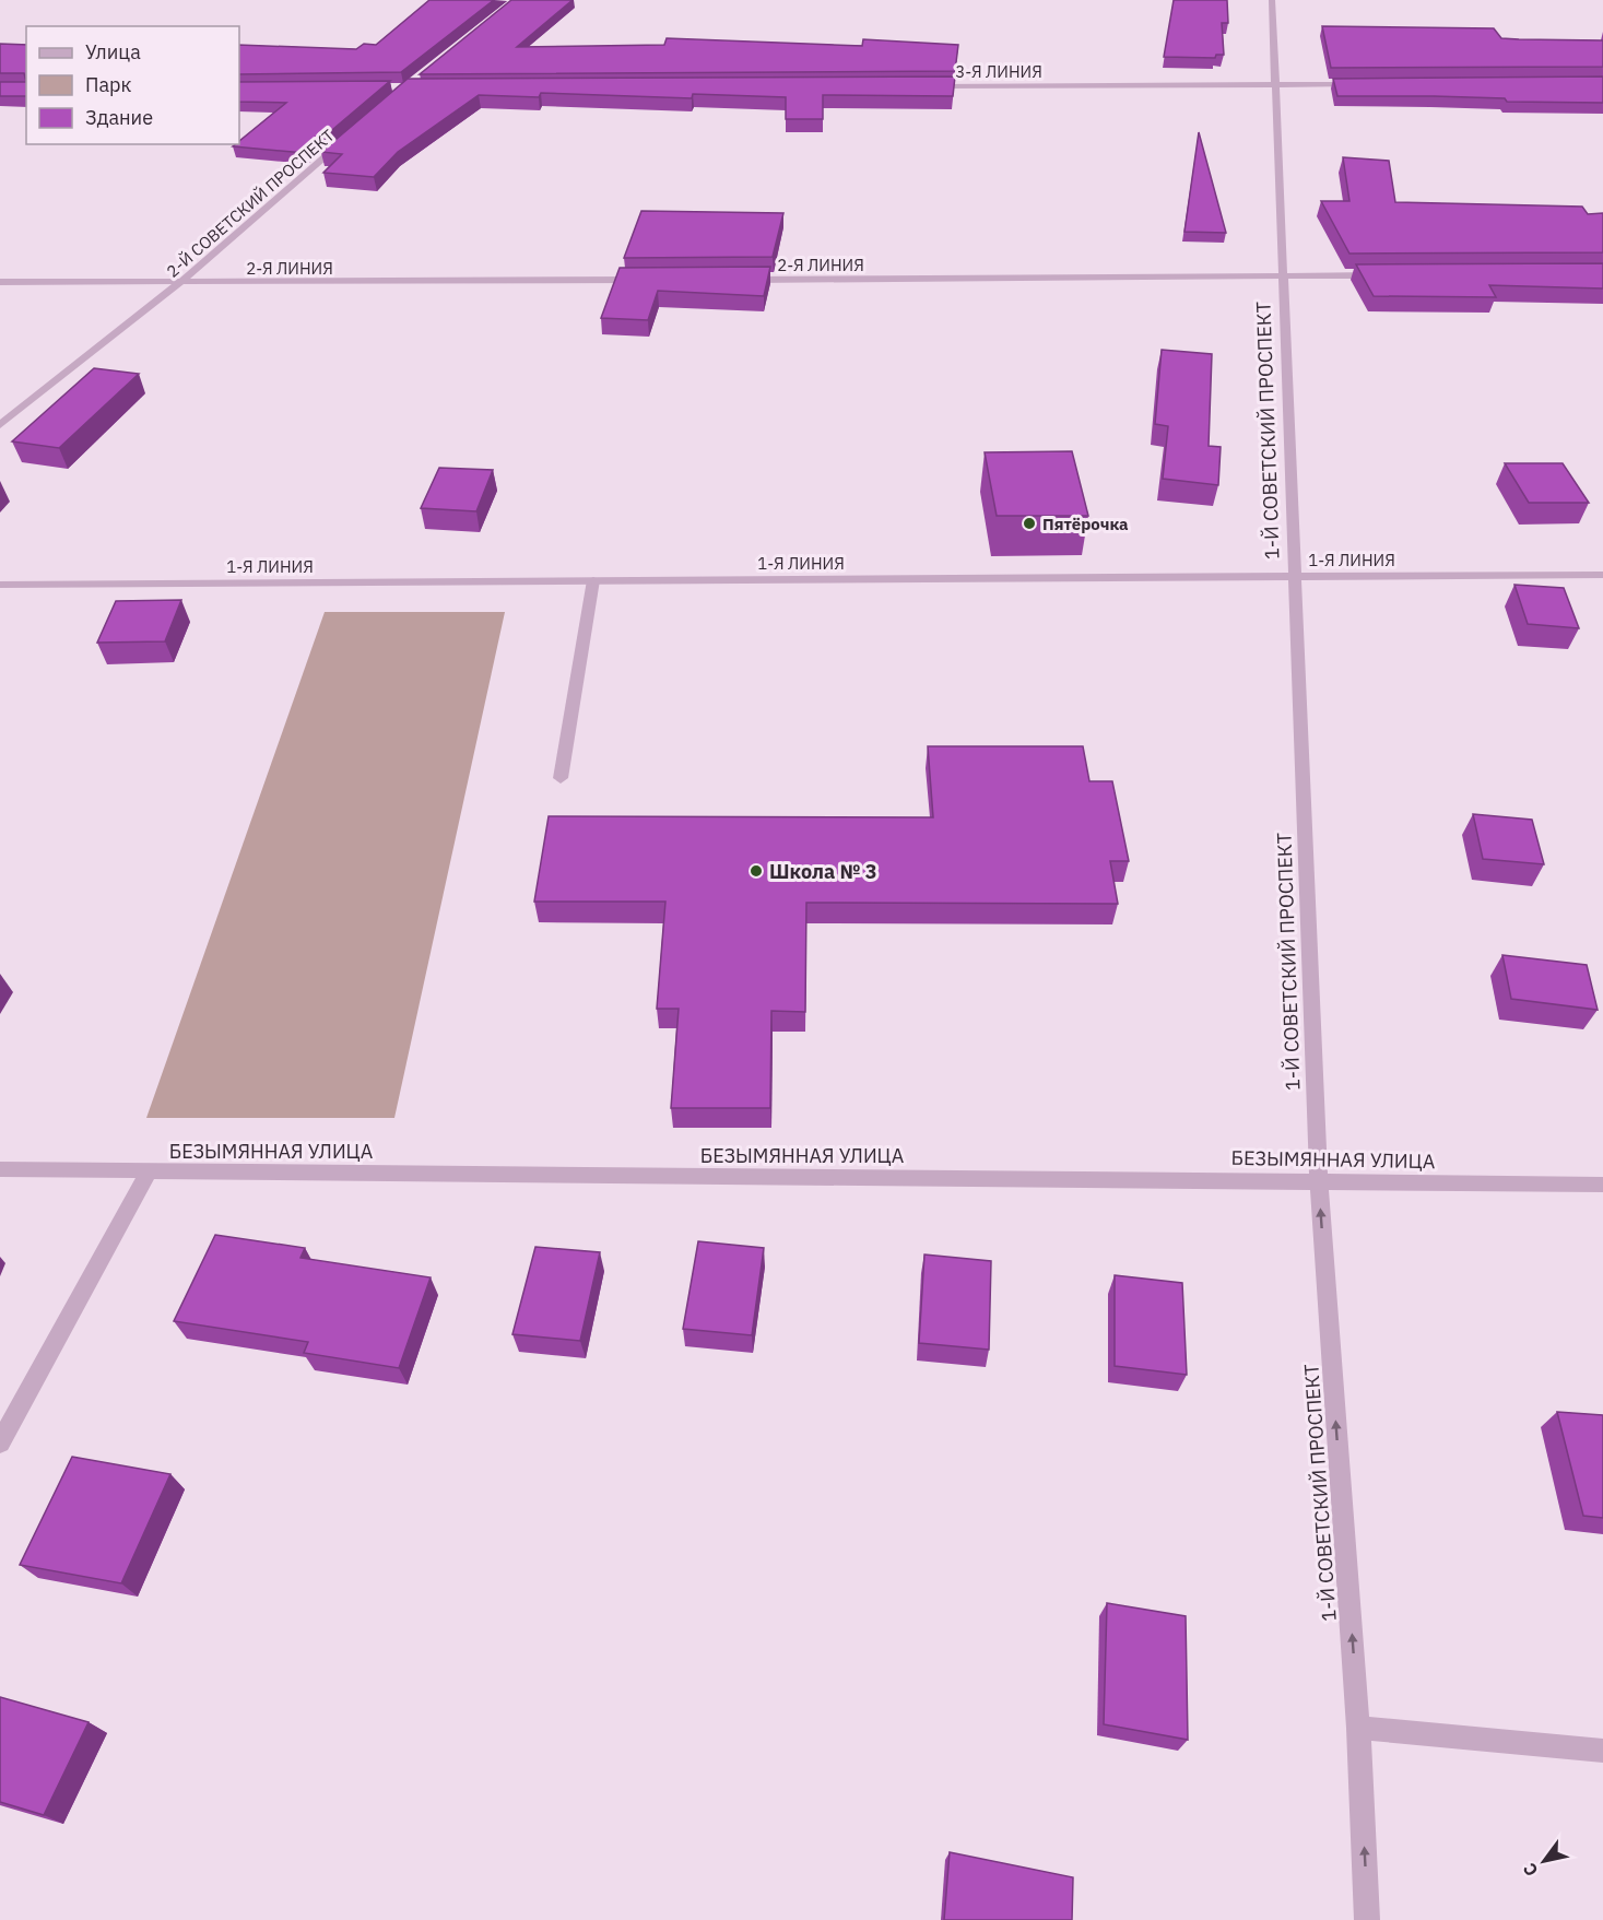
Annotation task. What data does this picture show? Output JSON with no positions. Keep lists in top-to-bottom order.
{
  "streets": {
    "street": [
      "3-Я ЛИНИЯ",
      "2-Й СОВЕТСКИЙ ПРОСПЕКТ",
      "2-Я ЛИНИЯ",
      "1-Й СОВЕТСКИЙ ПРОСПЕКТ",
      "1-Я ЛИНИЯ",
      "БЕЗЫМЯННАЯ УЛИЦА"
    ]
  },
  "crossings": [
    ["3-Я ЛИНИЯ", "1-Й СОВЕТСКИЙ ПРОСПЕКТ"],
    ["2-Й СОВЕТСКИЙ ПРОСПЕКТ", "2-Я ЛИНИЯ"],
    ["2-Я ЛИНИЯ", "1-Й СОВЕТСКИЙ ПРОСПЕКТ"],
    ["1-Й СОВЕТСКИЙ ПРОСПЕКТ", "1-Я ЛИНИЯ"],
    ["1-Й СОВЕТСКИЙ ПРОСПЕКТ", "БЕЗЫМЯННАЯ УЛИЦА"]
  ],
  "one_way": ["1-Й СОВЕТСКИЙ ПРОСПЕКТ"],
  "places": ["Пятёрочка", "Школа № 3"],
  "legend": ["Улица", "Парк", "Здание"],
  "north": "bottom left"
}
